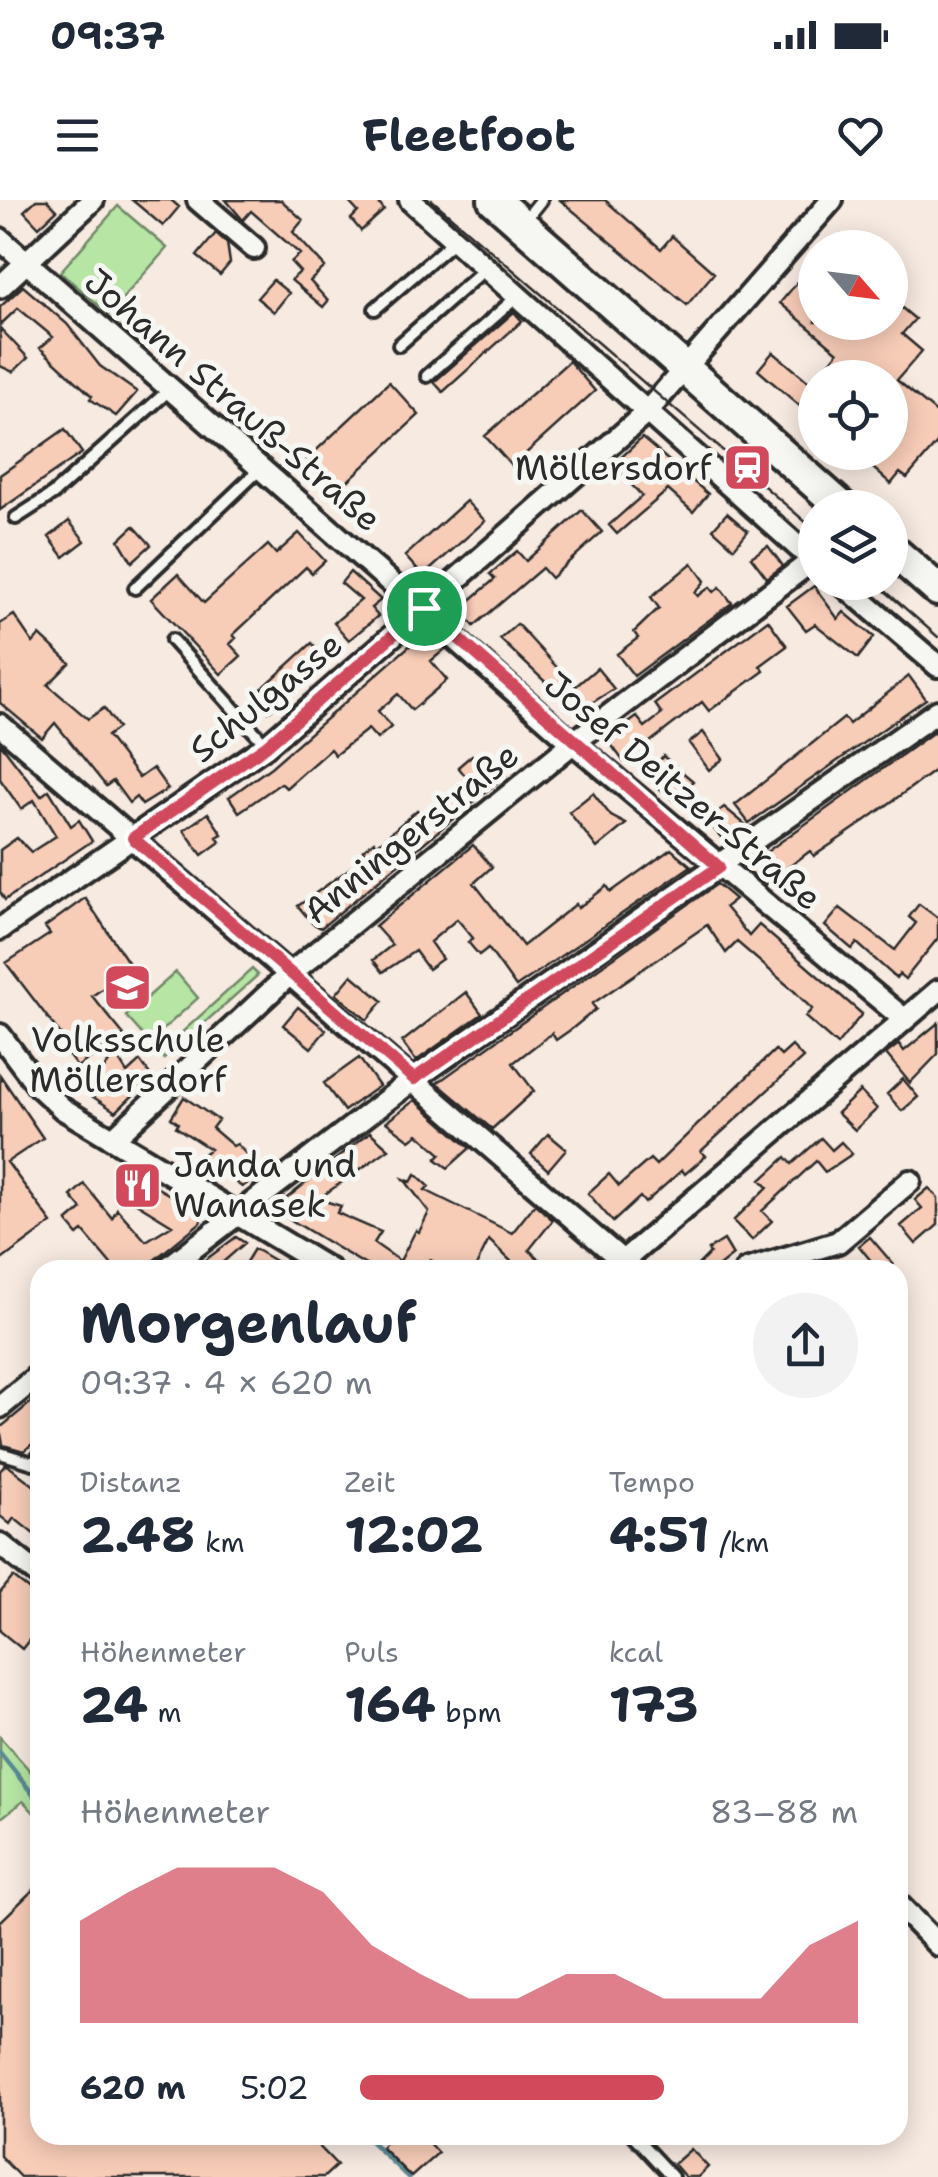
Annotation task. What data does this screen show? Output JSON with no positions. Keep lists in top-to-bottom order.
{
  "streets": {
    "street": [
      "Johann Strauß-Straße",
      "Schulgasse",
      "Josef Deitzer-Straße",
      "Anningerstraße"
    ]
  },
  "crossings": [
    ["Johann Strauß-Straße", "Schulgasse"],
    ["Johann Strauß-Straße", "Josef Deitzer-Straße"],
    ["Schulgasse", "Josef Deitzer-Straße"],
    ["Josef Deitzer-Straße", "Anningerstraße"]
  ],
  "places": {
    "station": ["Möllersdorf"],
    "school or university": ["Volksschule Möllersdorf"],
    "restaurant": ["Janda und Wanasek"]
  },
  "north": "bottom right",
  "page": {
    "status": "09:37",
    "header": "Fleetfoot",
    "heading": ["Morgenlauf", "09:37 · 4 × 620 m"],
    "stats": [
      ["Distanz", "2.48 km"],
      ["Zeit", "12:02"],
      ["Tempo", "4:51 /km"],
      ["Höhenmeter", "24 m"],
      ["Puls", "164 bpm"],
      ["kcal", "173"]
    ],
    "chart": ["Höhenmeter", "83–88 m"],
    "list": [
      {
        "name": "620 m",
        "note": "5:02"
      }
    ]
  }
}
